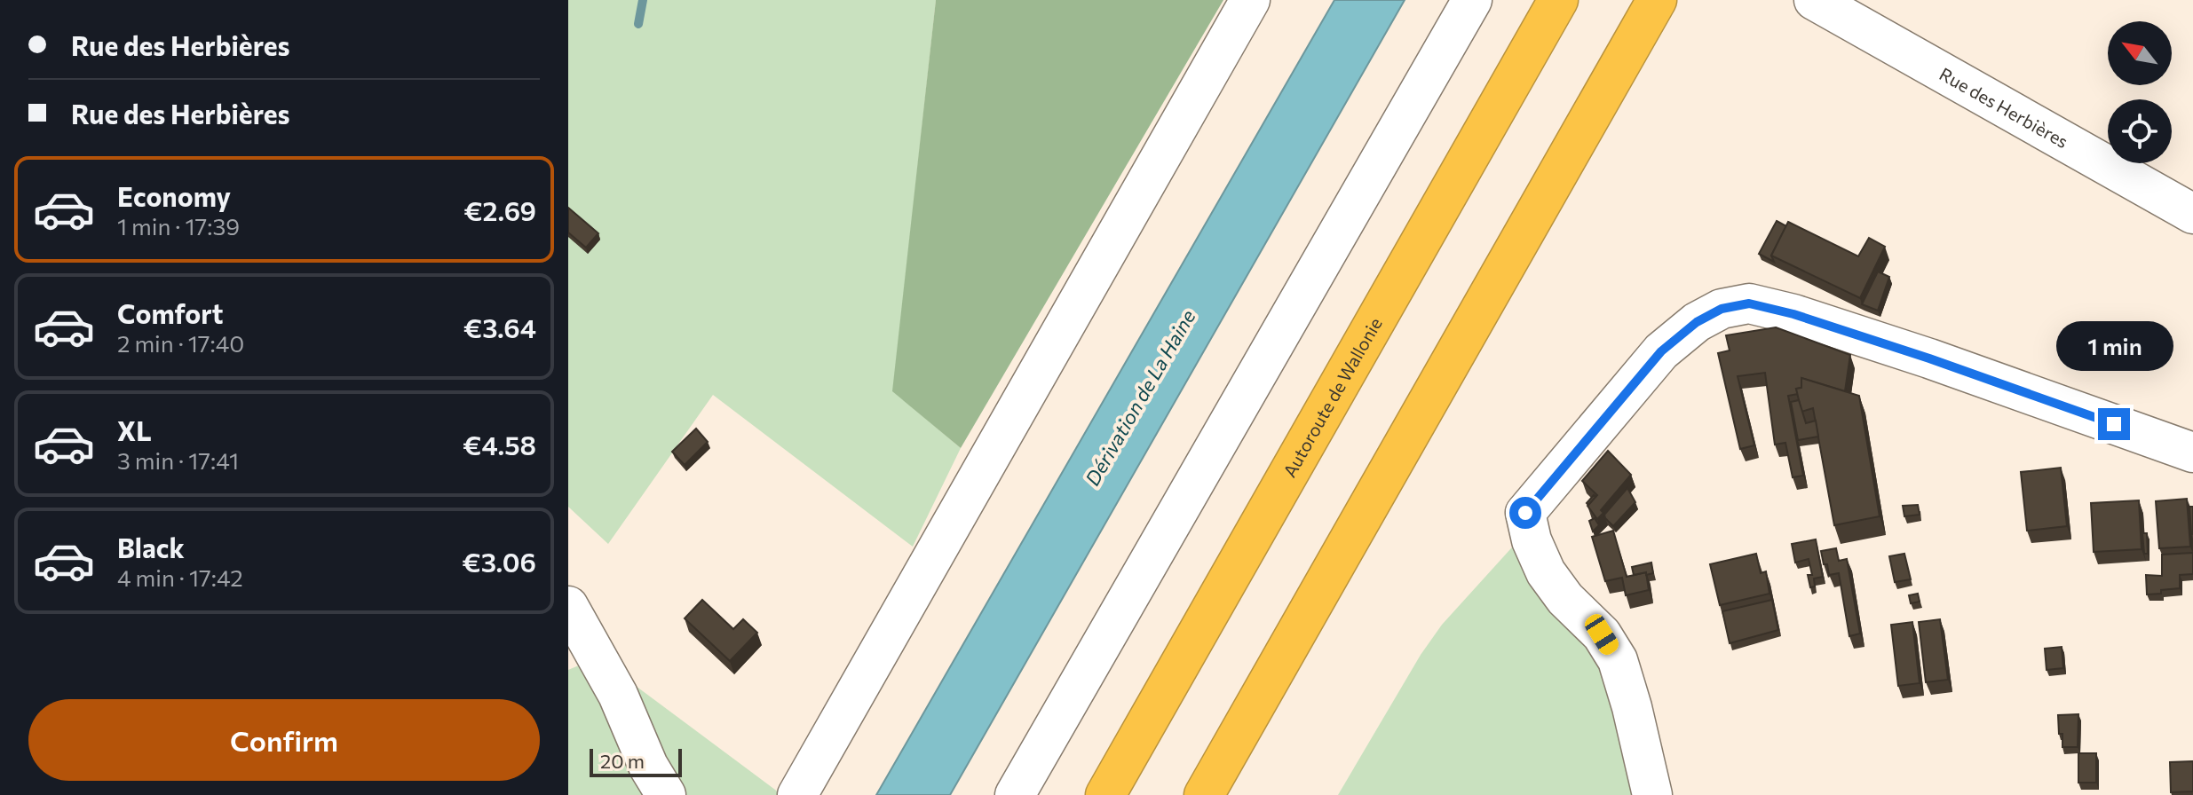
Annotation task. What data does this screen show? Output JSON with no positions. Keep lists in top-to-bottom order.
{
  "streets": {
    "highway": ["Autoroute de Wallonie"],
    "street": ["Rue des Herbières"]
  },
  "water": ["Dérivation de La Haine"],
  "scale_bar": "20 m",
  "north": "top left",
  "page": {
    "banner": ["Rue des Herbières", "Rue des Herbières"],
    "list": [
      {
        "name": "Economy",
        "note": "1 min · 17:39",
        "value": "€2.69"
      },
      {
        "name": "Comfort",
        "note": "2 min · 17:40",
        "value": "€3.64"
      },
      {
        "name": "XL",
        "note": "3 min · 17:41",
        "value": "€4.58"
      },
      {
        "name": "Black",
        "note": "4 min · 17:42",
        "value": "€3.06"
      }
    ],
    "bubble": "1 min",
    "buttons": "Confirm",
    "scale": "20 m"
  }
}
